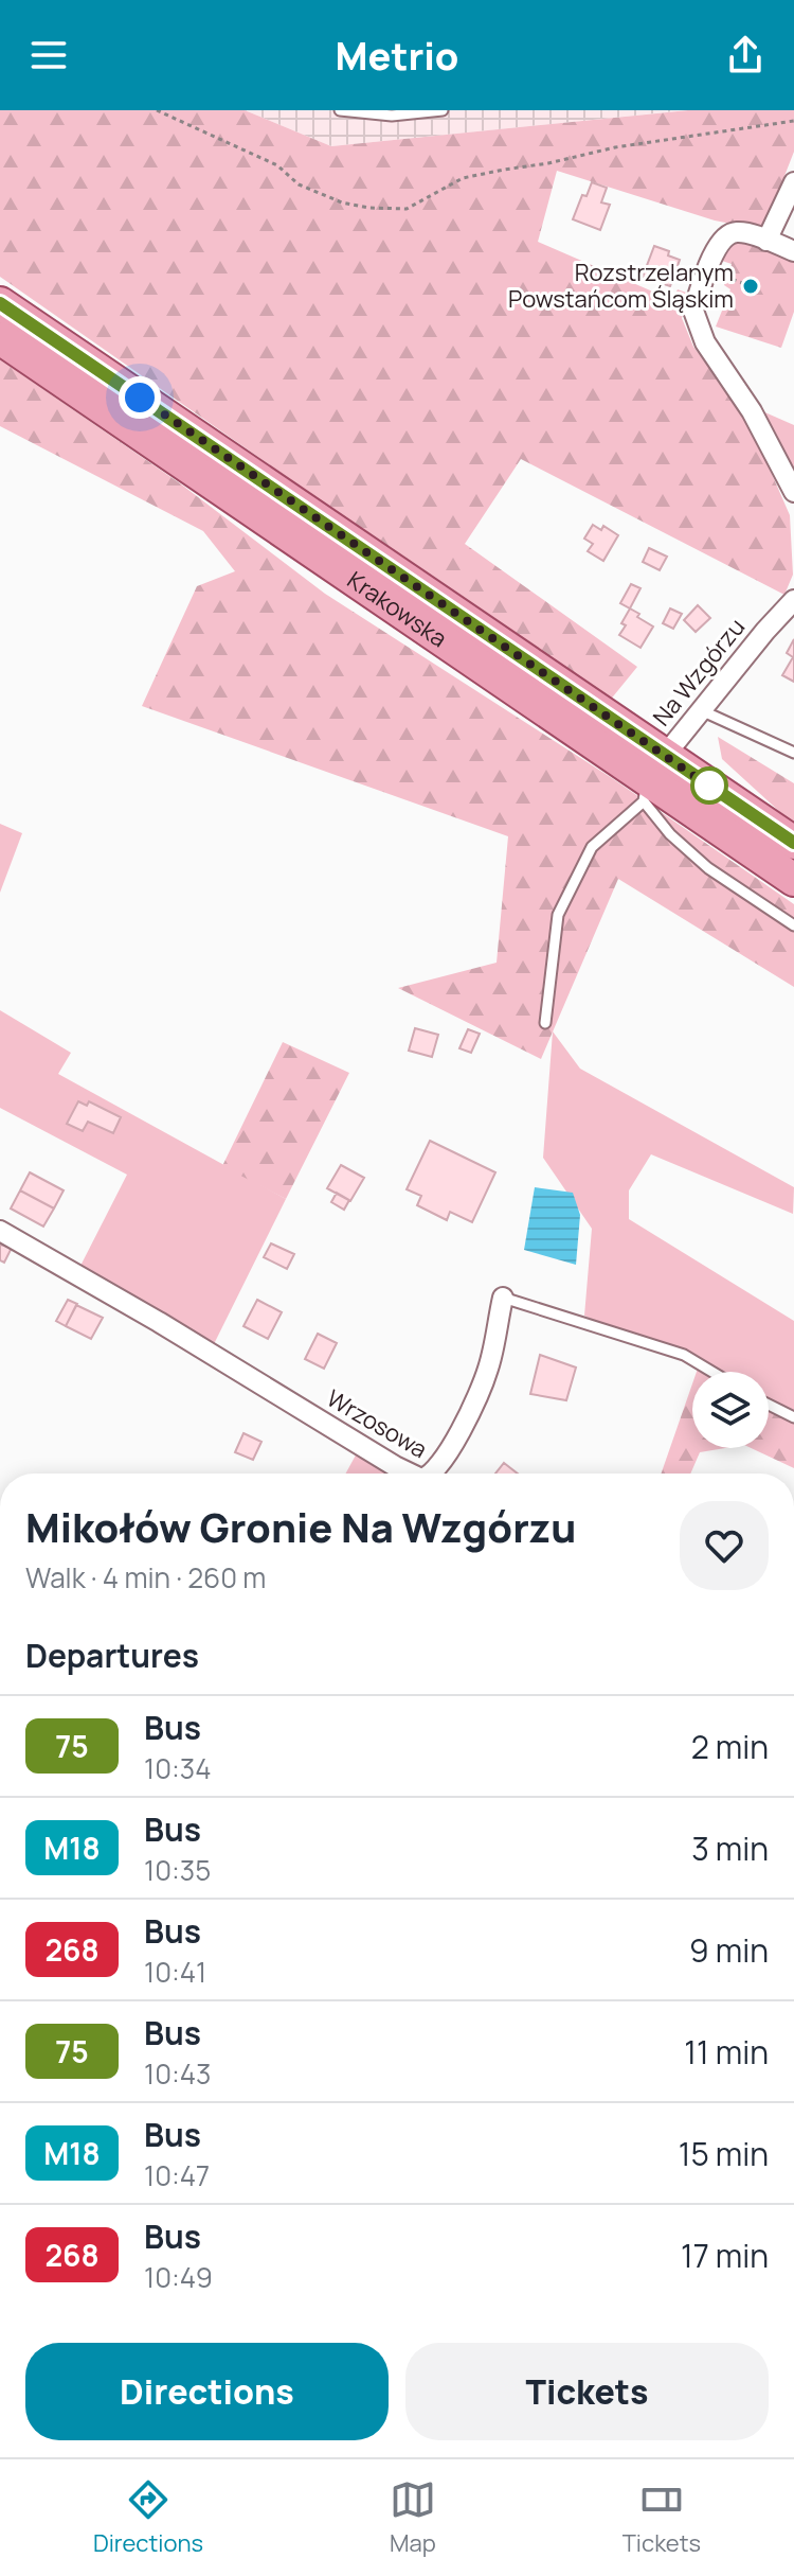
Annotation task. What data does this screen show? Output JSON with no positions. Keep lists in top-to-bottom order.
{
  "streets": {
    "main road": ["Krakowska"],
    "street": ["Na Wzgórzu", "Wrzosowa"]
  },
  "crossings": [
    ["Krakowska", "Na Wzgórzu"]
  ],
  "places": ["Rozstrzelanym Powstańcom Śląskim"],
  "lines": ["bus line 75"],
  "page": {
    "header": "Metrio",
    "heading": [
      ["Mikołów Gronie Na Wzgórzu", "Walk · 4 min · 260 m"],
      "Departures"
    ],
    "list": [
      {
        "mark": "75",
        "name": "Bus",
        "note": "10:34",
        "value": "2 min"
      },
      {
        "mark": "M18",
        "name": "Bus",
        "note": "10:35",
        "value": "3 min"
      },
      {
        "mark": "268",
        "name": "Bus",
        "note": "10:41",
        "value": "9 min"
      },
      {
        "mark": "75",
        "name": "Bus",
        "note": "10:43",
        "value": "11 min"
      },
      {
        "mark": "M18",
        "name": "Bus",
        "note": "10:47",
        "value": "15 min"
      },
      {
        "mark": "268",
        "name": "Bus",
        "note": "10:49",
        "value": "17 min"
      }
    ],
    "buttons": ["Directions", "Tickets"],
    "tabs": ["Directions", "Map", "Tickets"]
  }
}
